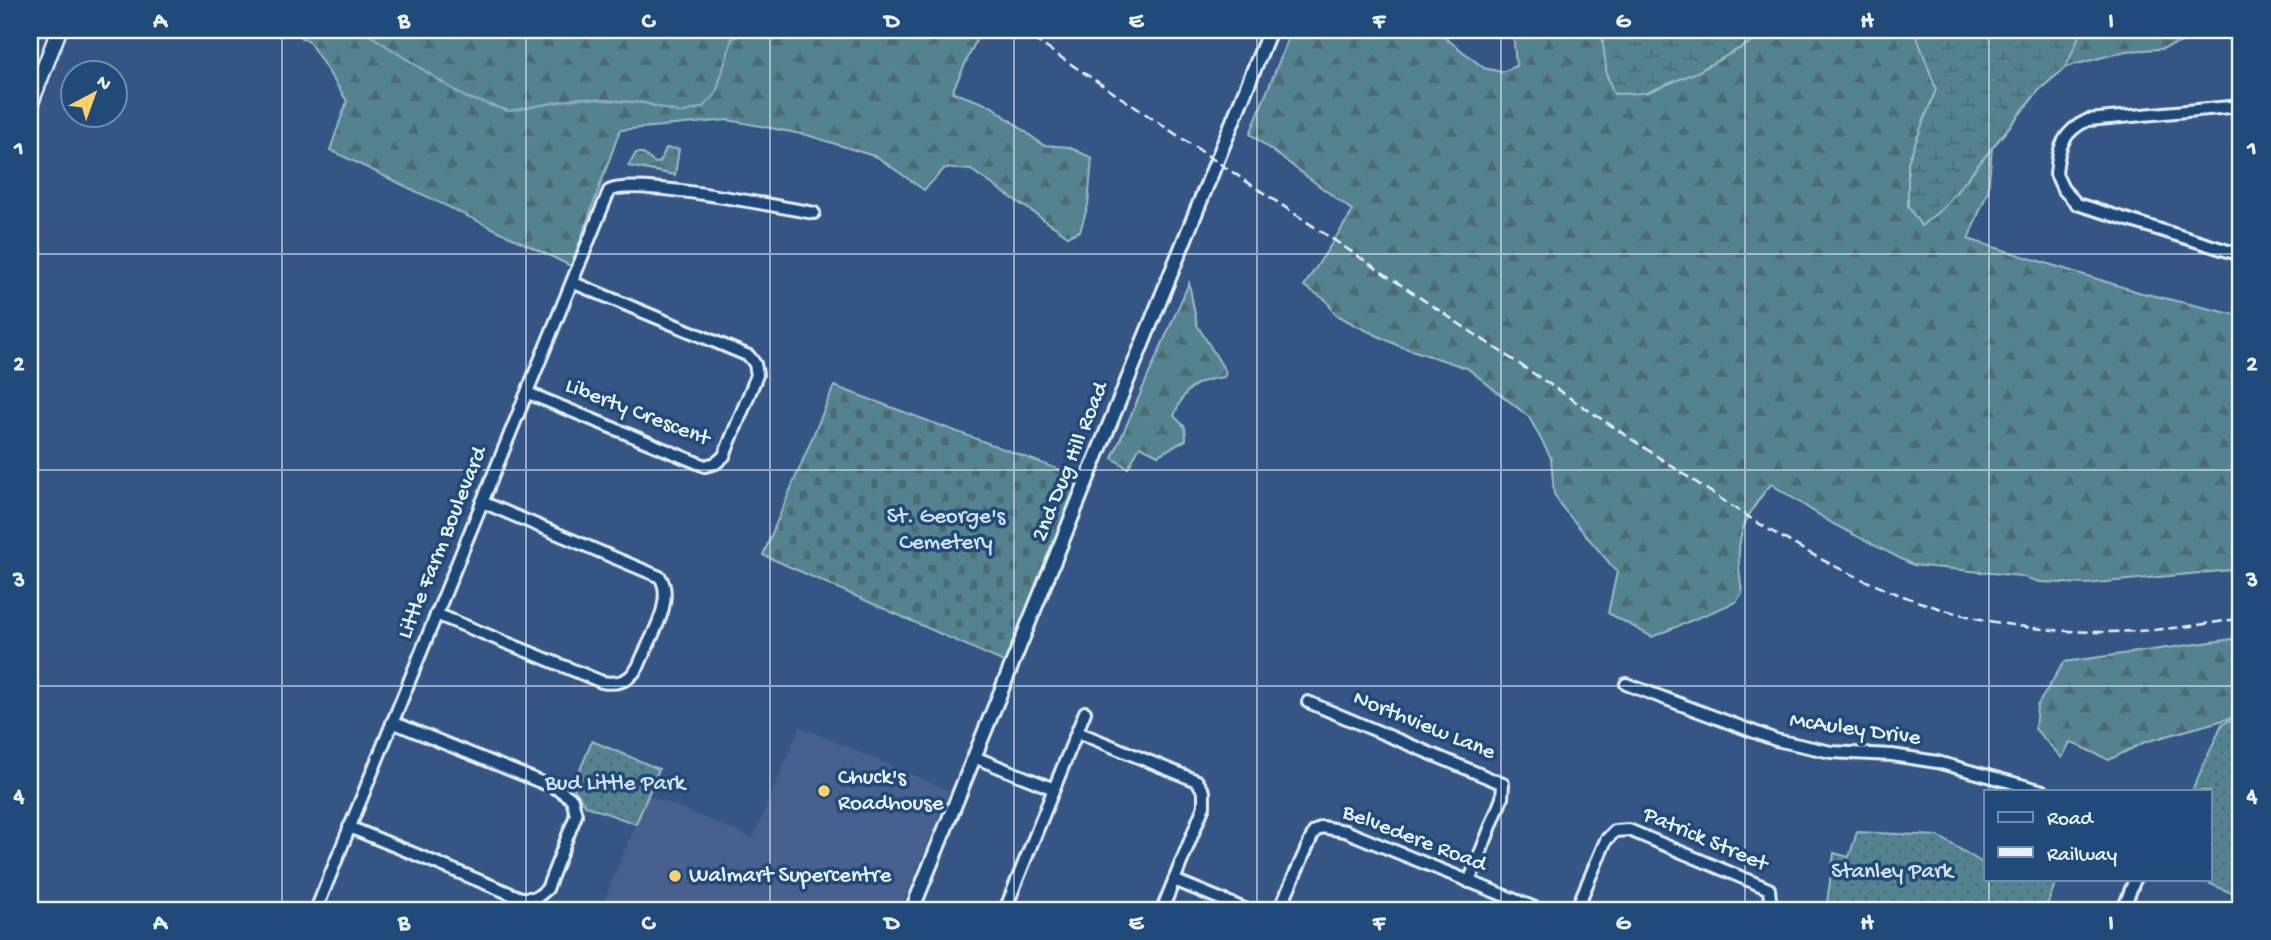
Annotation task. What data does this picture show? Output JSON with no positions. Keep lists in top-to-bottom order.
{
  "streets": {
    "street": [
      "Liberty Crescent",
      "2nd Dug Hill Road",
      "Little Farm Boulevard",
      "Northview Lane",
      "McAuley Drive",
      "Belvedere Road",
      "Patrick Street"
    ]
  },
  "crossings": [
    ["Liberty Crescent", "Little Farm Boulevard"],
    ["Northview Lane", "Belvedere Road"]
  ],
  "parks": ["St. George's Cemetery", "Bud Little Park", "Stanley Park"],
  "places": ["Chuck's Roadhouse", "Walmart Supercentre"],
  "legend": ["Road", "Railway"],
  "north": "top right",
  "grid": {
    "columns": [
      "A",
      "B",
      "C",
      "D",
      "E",
      "F",
      "G",
      "H",
      "I"
    ],
    "rows": [
      "1",
      "2",
      "3",
      "4"
    ]
  }
}
